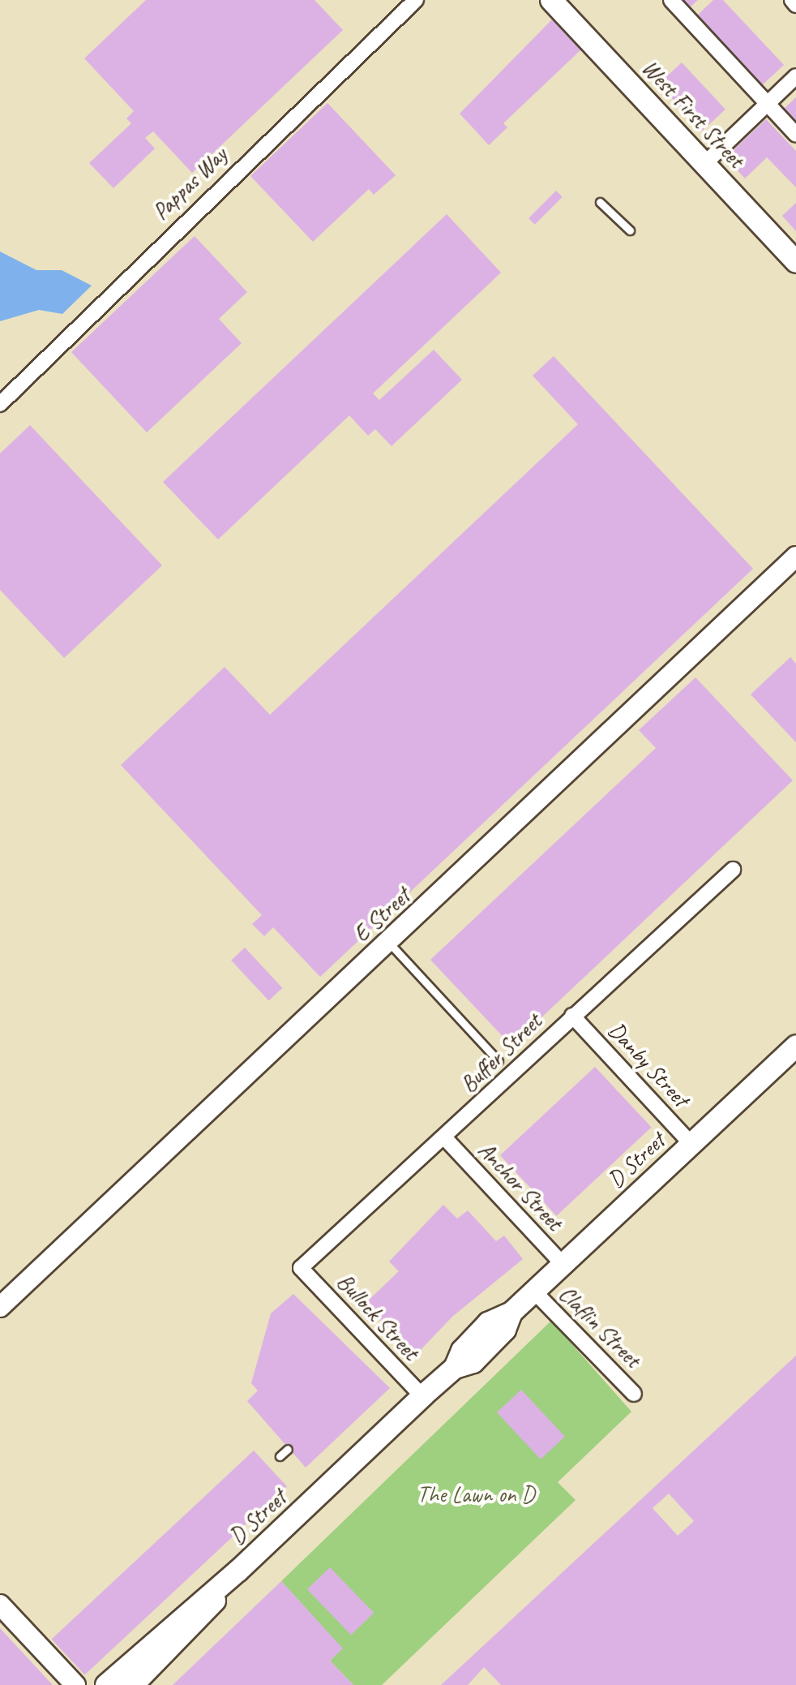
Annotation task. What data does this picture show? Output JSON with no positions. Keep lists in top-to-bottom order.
{
  "streets": {
    "main road": ["West First Street", "D Street"],
    "street": [
      "Pappas Way",
      "E Street",
      "Buffer Street",
      "Danby Street",
      "Anchor Street",
      "Bullock Street",
      "Claflin Street"
    ]
  },
  "crossings": [
    ["Buffer Street", "Danby Street"],
    ["Buffer Street", "Anchor Street"],
    ["Buffer Street", "Bullock Street"],
    ["Danby Street", "D Street"],
    ["D Street", "Anchor Street"],
    ["D Street", "Bullock Street"],
    ["D Street", "Claflin Street"]
  ],
  "parks": ["The Lawn on D"]
}
